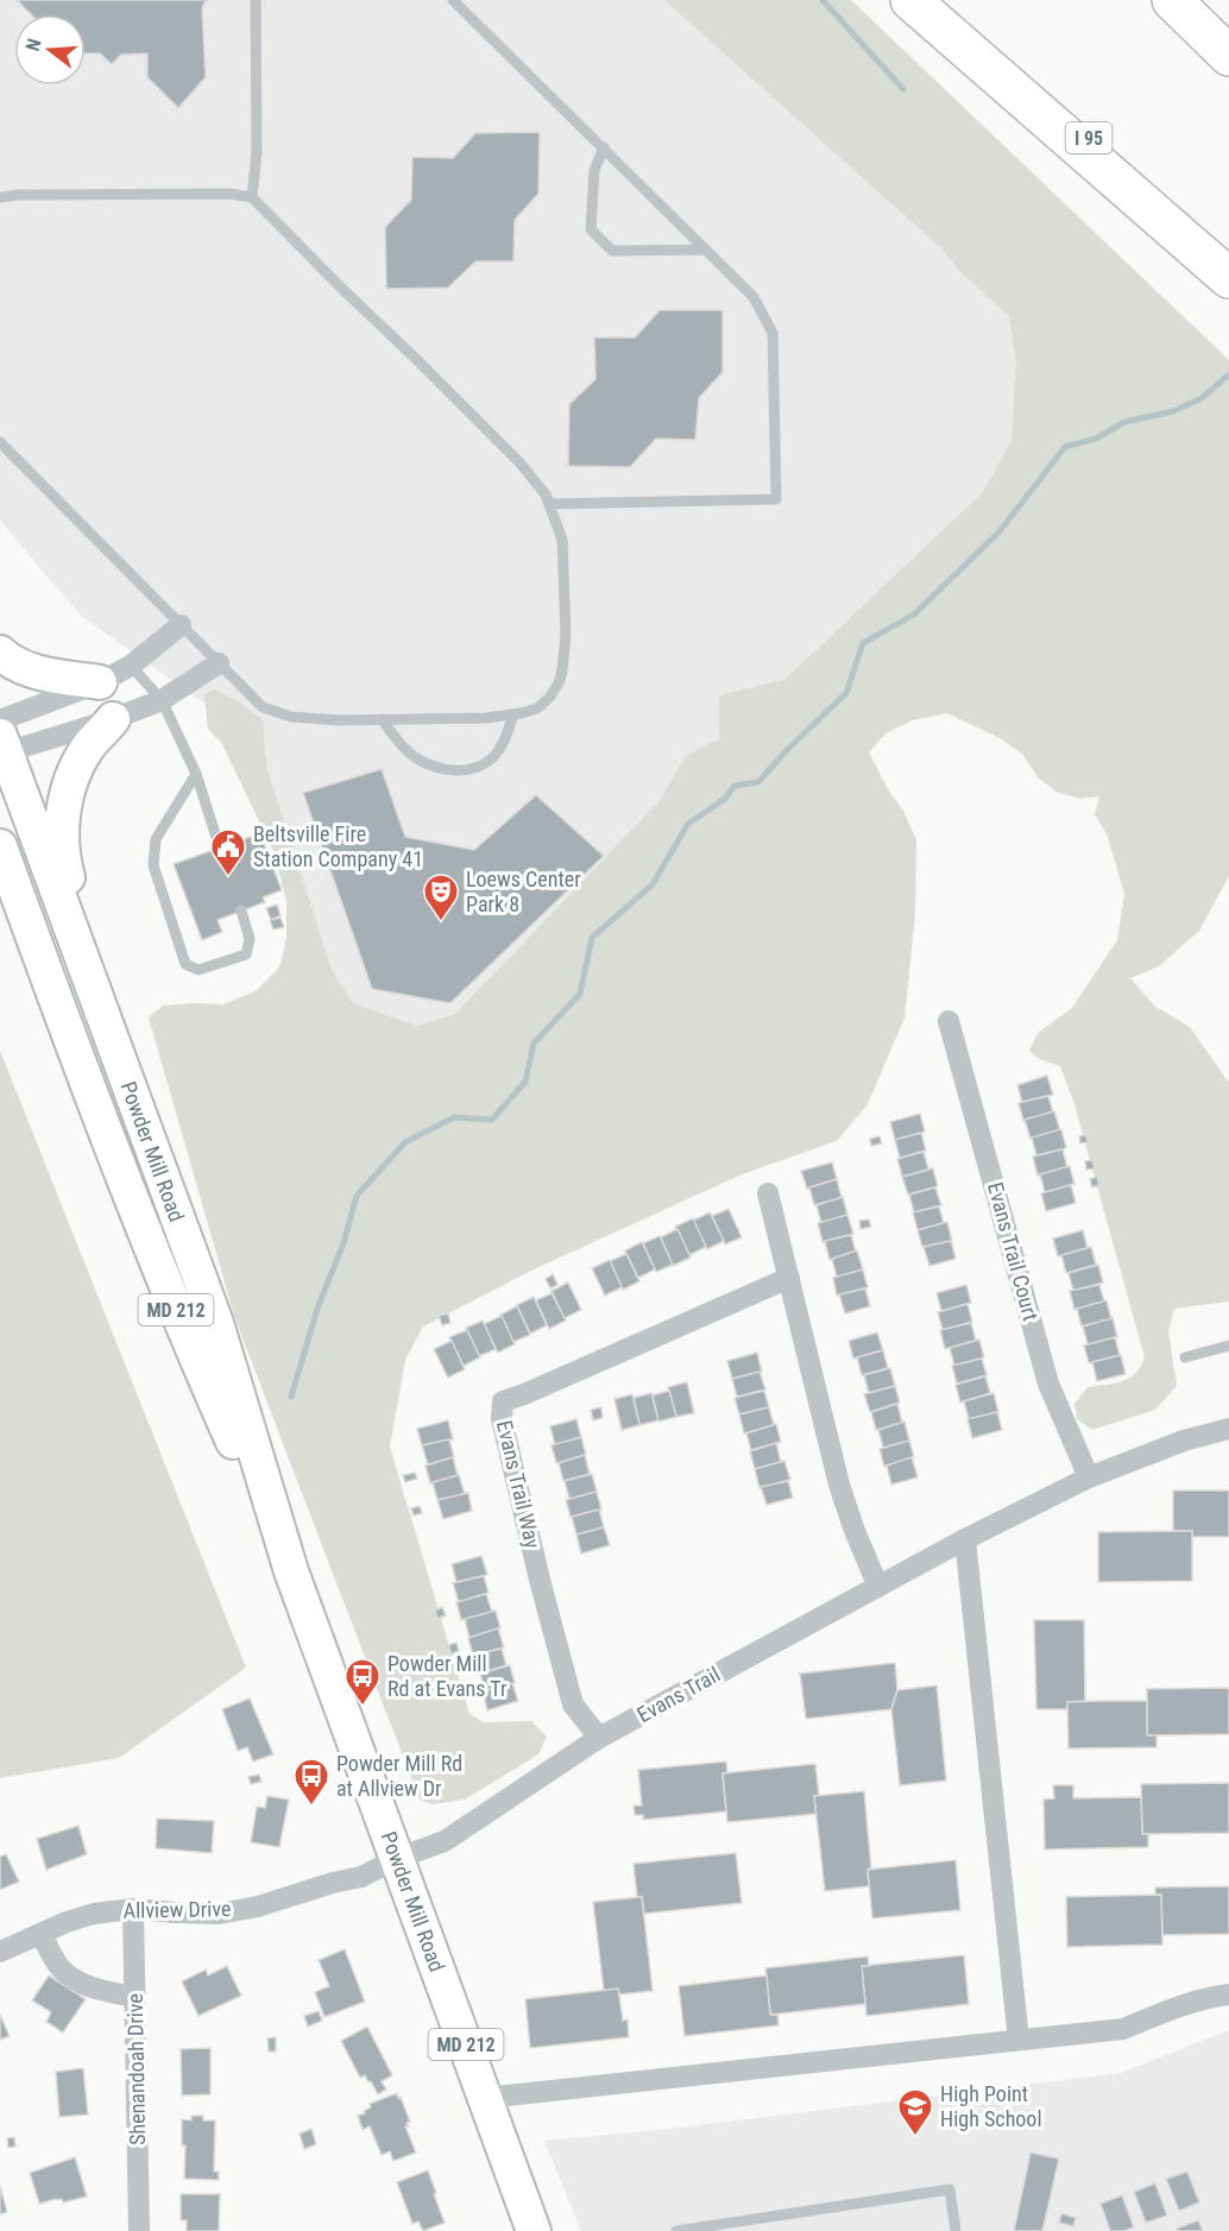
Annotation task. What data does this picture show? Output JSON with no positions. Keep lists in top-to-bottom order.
{
  "streets": {
    "highway": ["I 95"],
    "main road": ["Powder Mill Road", "MD 212"],
    "street": [
      "Evans Trail Court",
      "Evans Trail Way",
      "Evans Trail",
      "Allview Drive",
      "Shenandoah Drive"
    ]
  },
  "crossings": [
    ["Powder Mill Road", "Evans Trail"],
    ["Powder Mill Road", "Allview Drive"],
    ["Evans Trail Court", "Evans Trail"],
    ["Evans Trail Way", "Evans Trail"],
    ["Evans Trail", "Allview Drive"],
    ["Allview Drive", "Shenandoah Drive"]
  ],
  "places": {
    "public building": ["Beltsville Fire Station Company 41"],
    "theatre": ["Loews Center Park 8"],
    "bus stop": ["Powder Mill Rd at Evans Tr", "Powder Mill Rd at Allview Dr"],
    "school or university": ["High Point High School"]
  },
  "north": "left"
}
